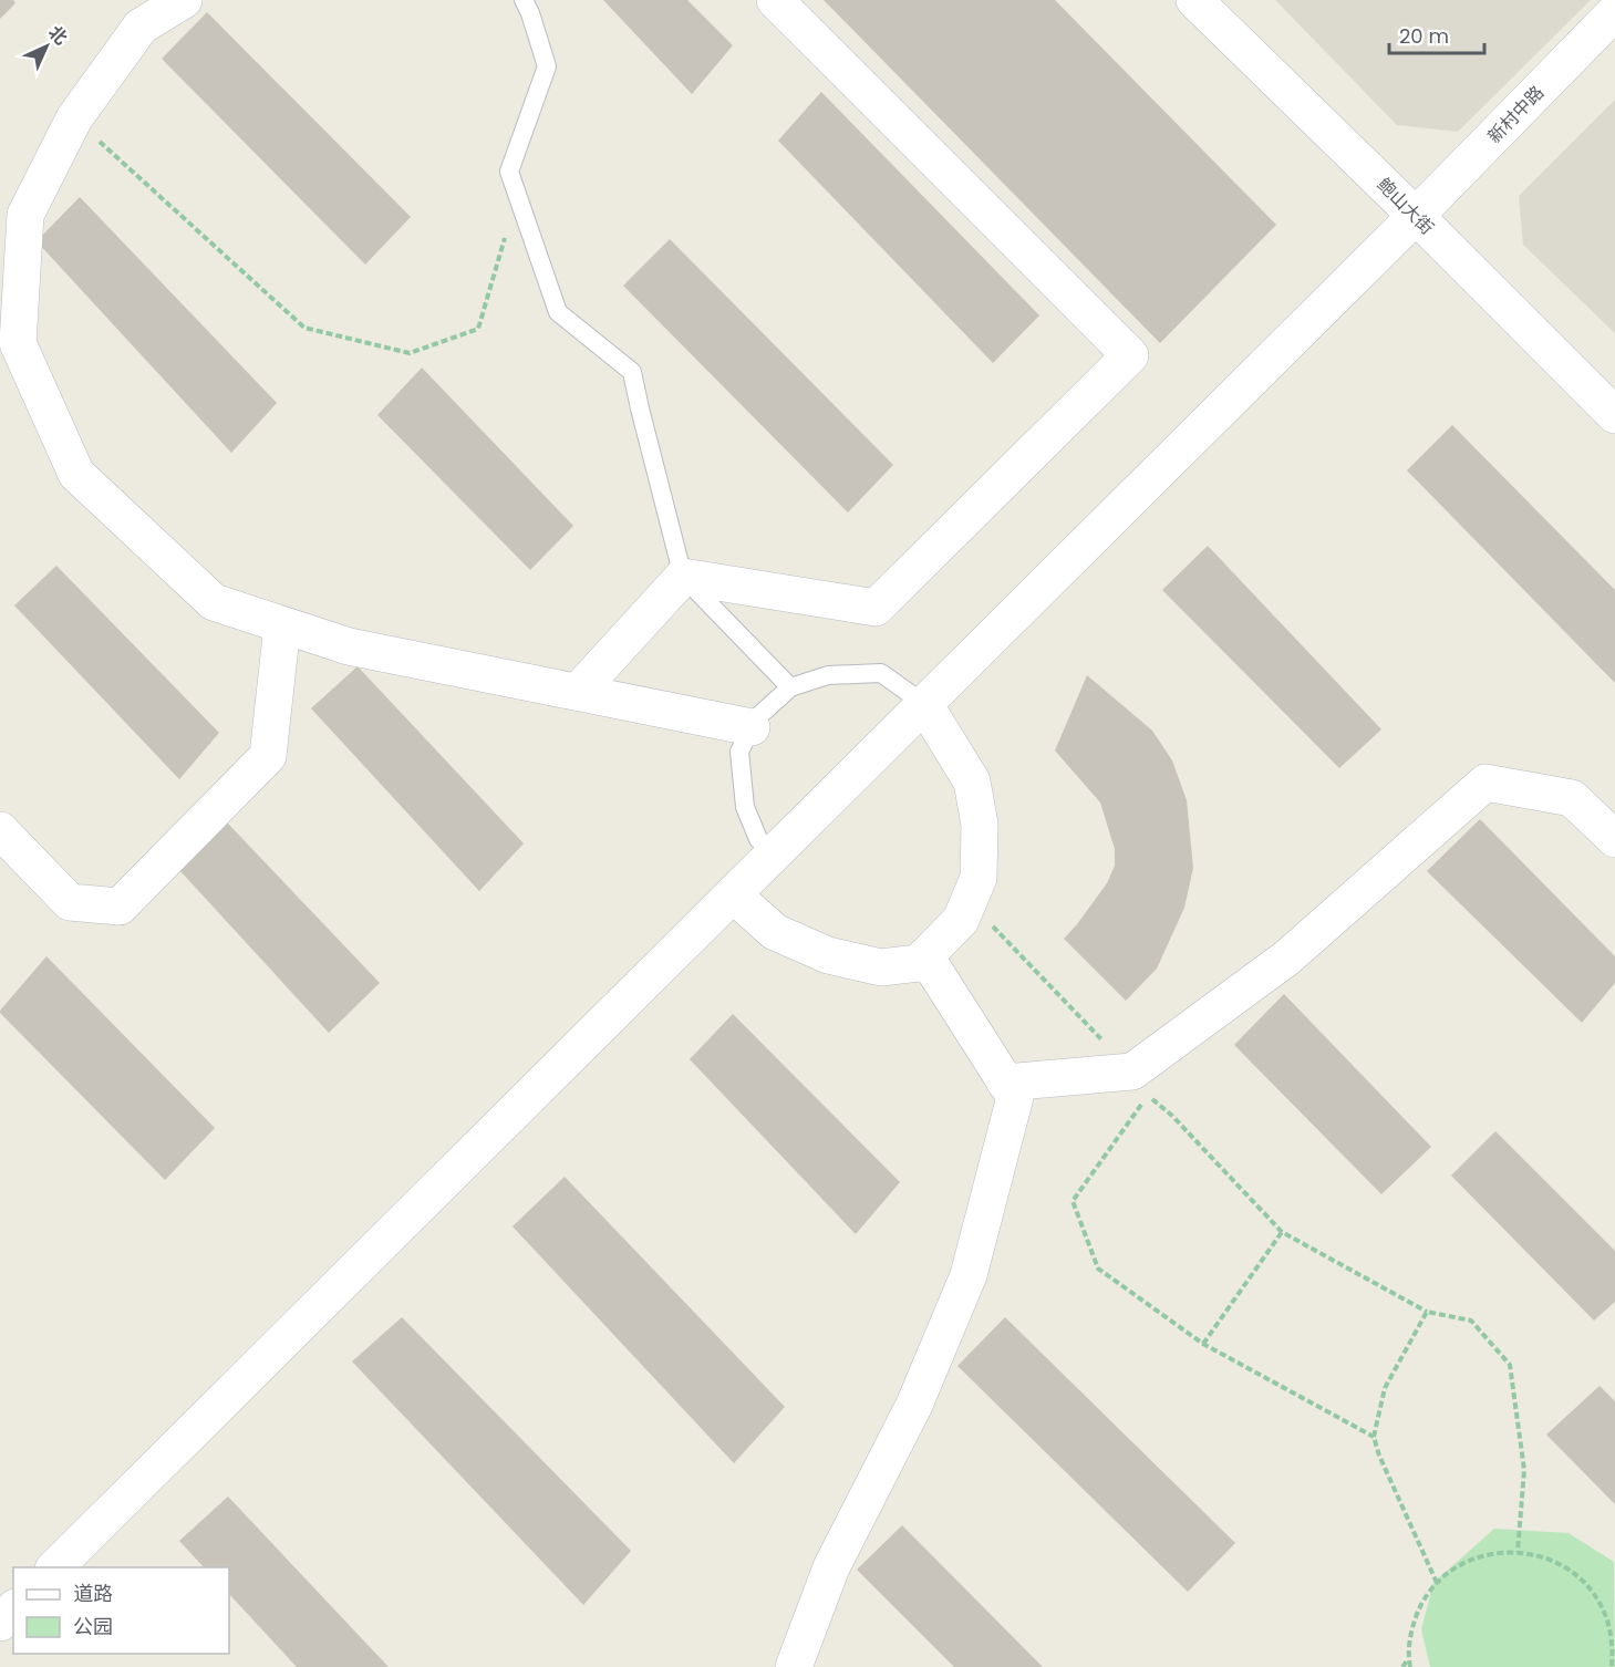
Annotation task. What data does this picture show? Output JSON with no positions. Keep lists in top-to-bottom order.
{
  "streets": {
    "street": ["新村中路", "鲍山大街"]
  },
  "crossings": [
    ["新村中路", "鲍山大街"]
  ],
  "legend": ["道路", "公园"],
  "scale_bar": "20 m",
  "north": "top right"
}
